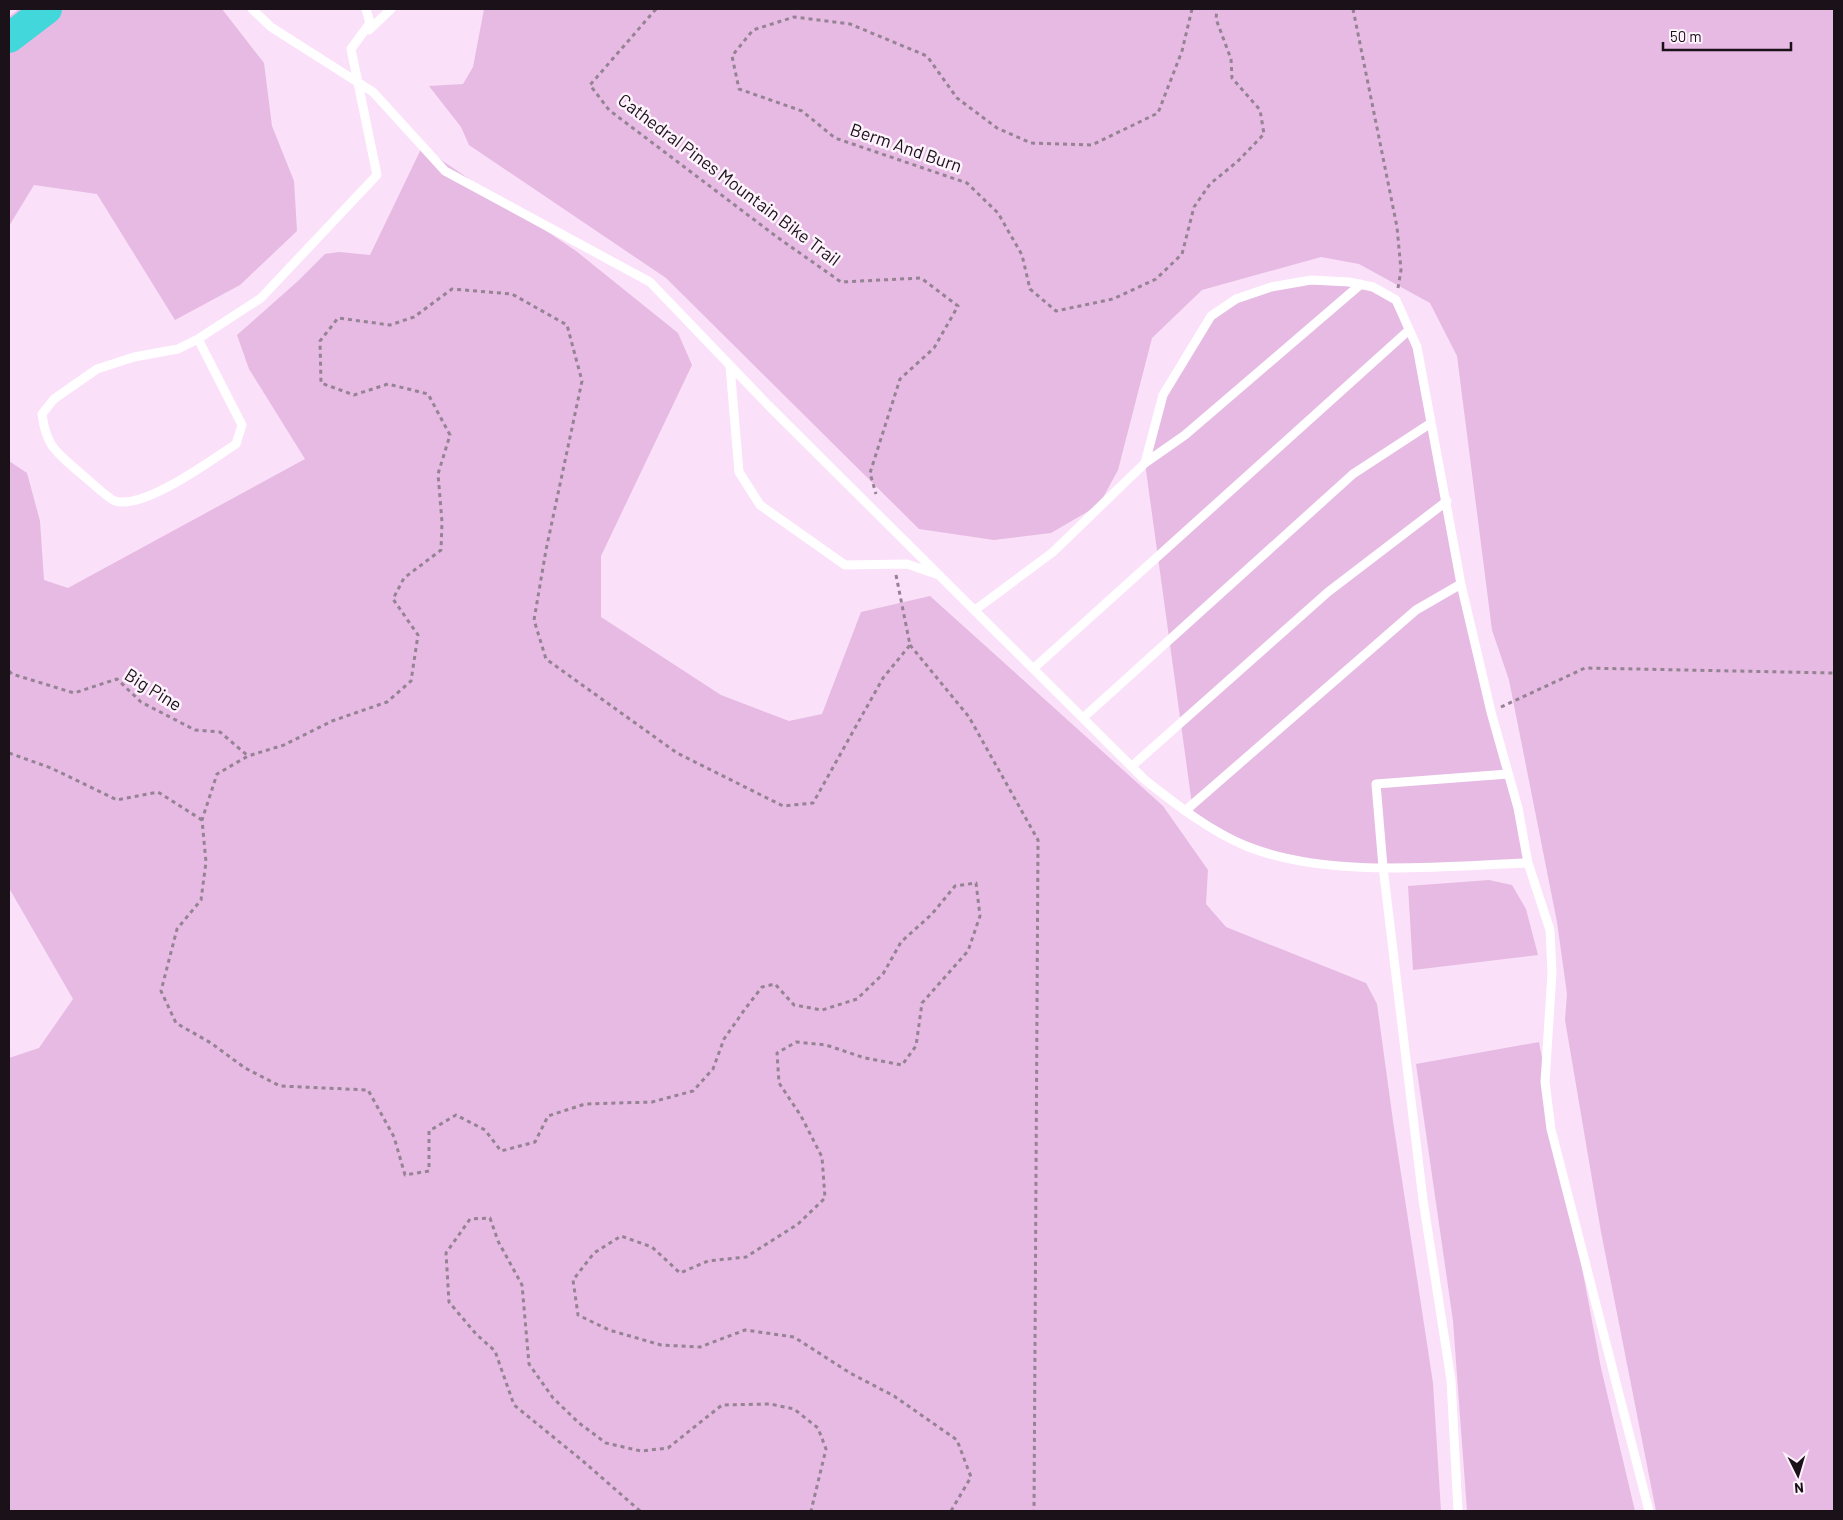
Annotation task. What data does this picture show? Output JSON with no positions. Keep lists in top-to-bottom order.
{
  "streets": {
    "path": ["Berm And Burn", "Cathedral Pines Mountain Bike Trail", "Big Pine"]
  },
  "scale_bar": "50 m",
  "north": "bottom"
}
